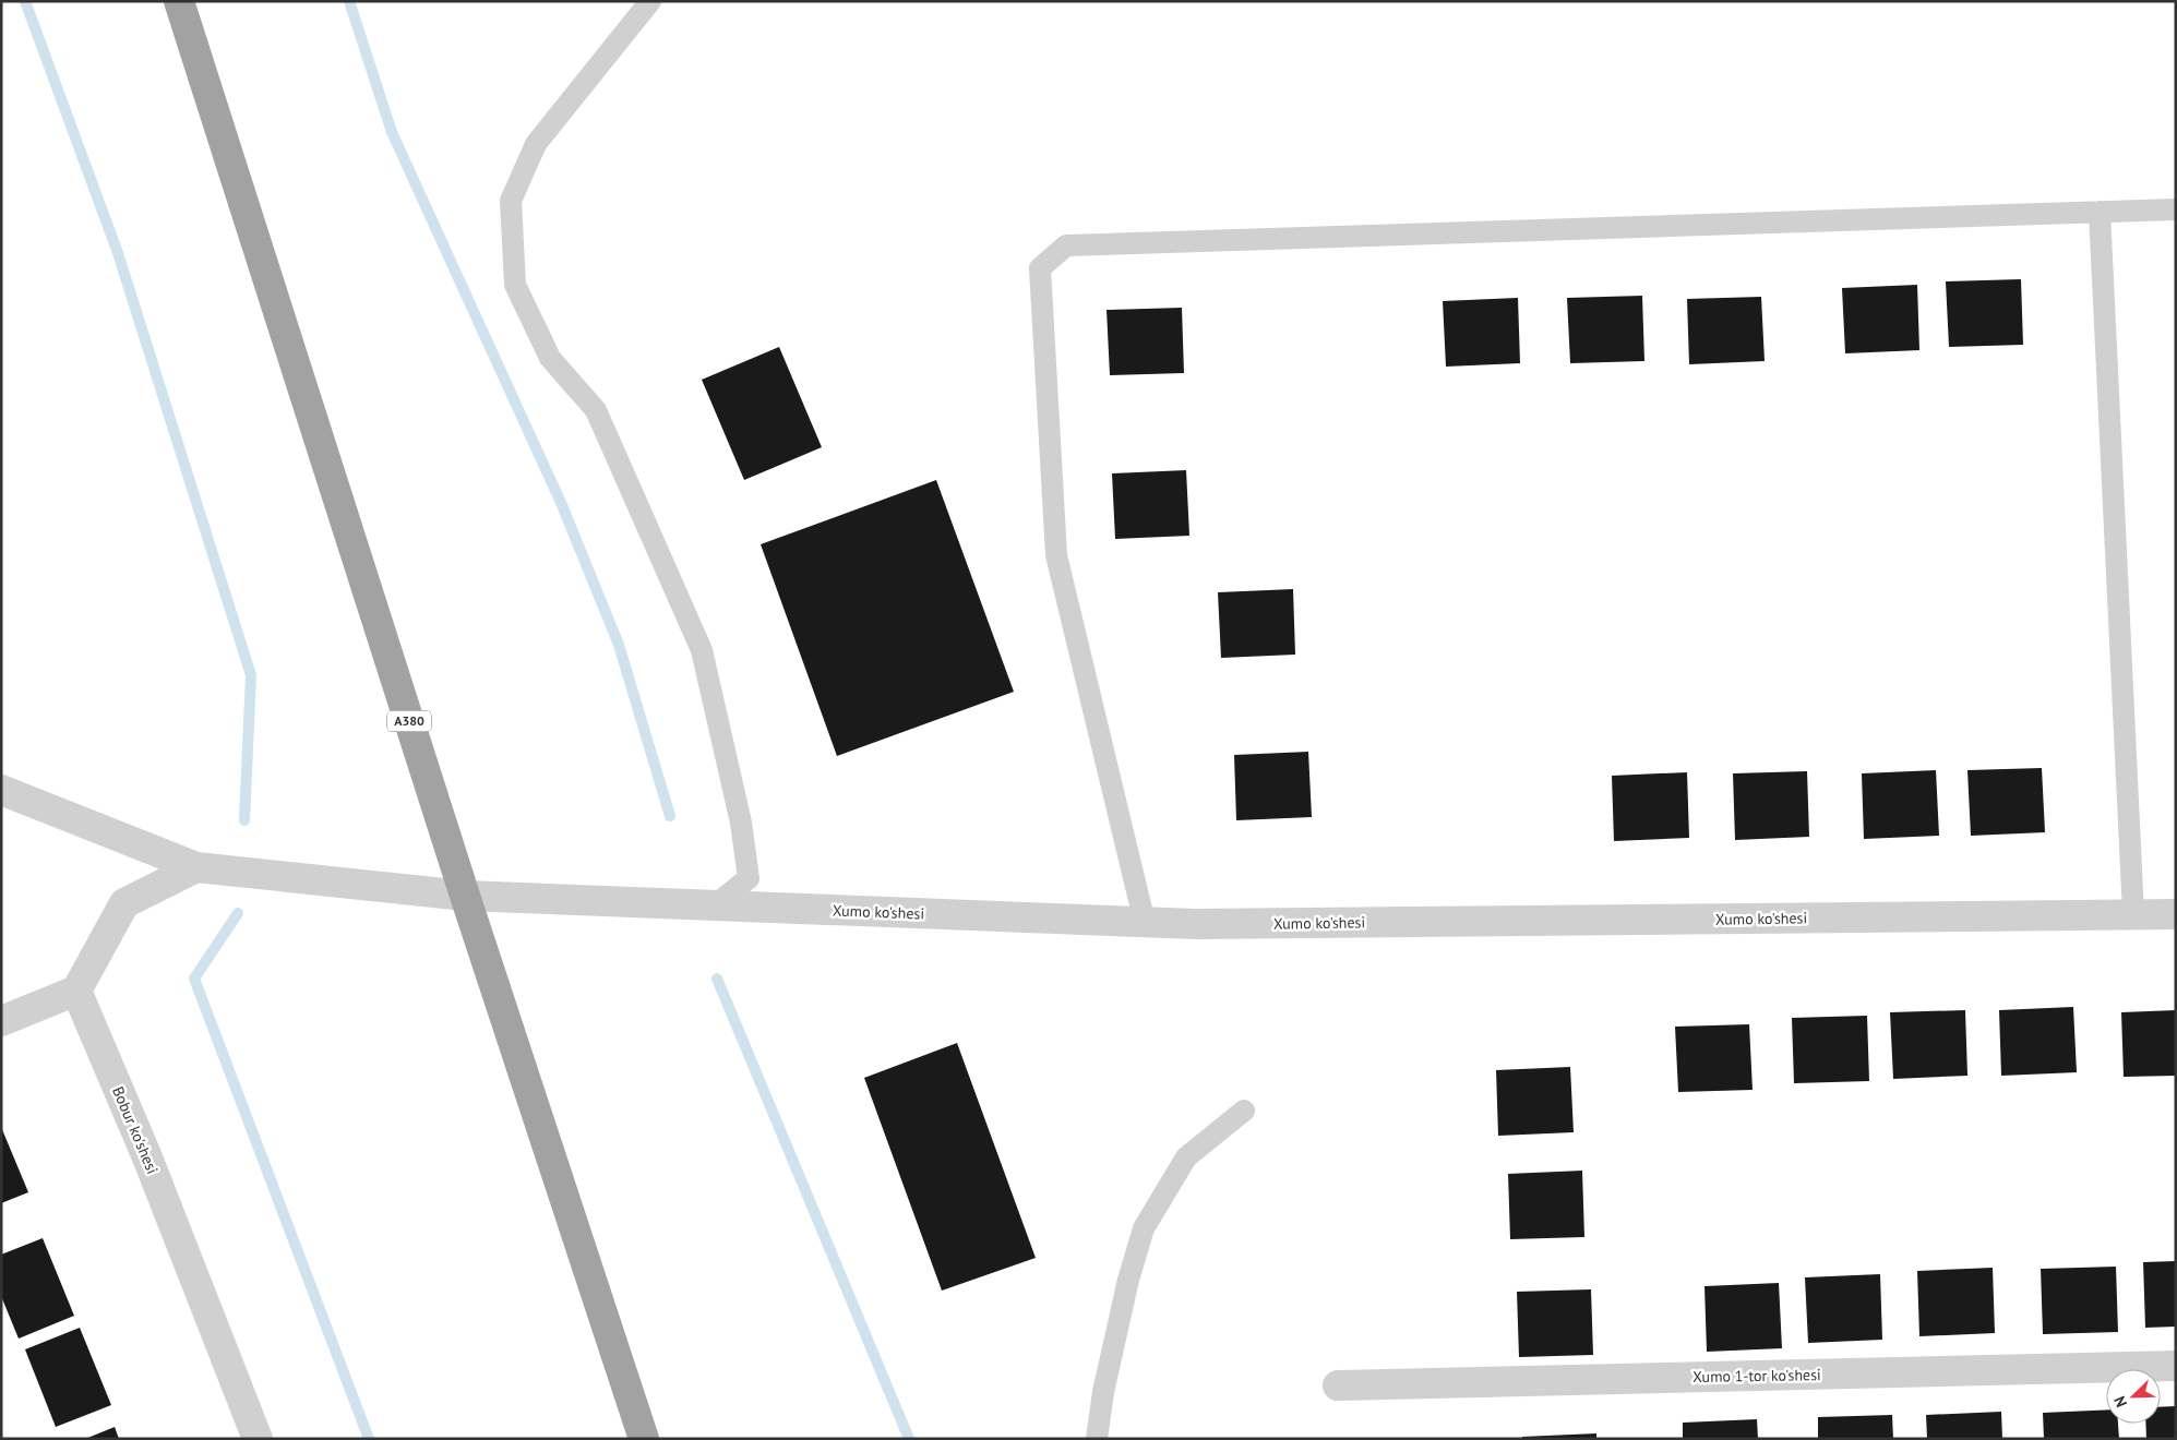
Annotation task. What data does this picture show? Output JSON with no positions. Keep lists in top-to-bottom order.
{
  "streets": {
    "highway": ["A380"],
    "street": ["Xumo ko'shesi", "Bobur ko'shesi", "Xumo 1-tor ko'shesi"]
  },
  "crossings": [
    ["A380", "Xumo ko'shesi"]
  ],
  "north": "bottom left"
}
